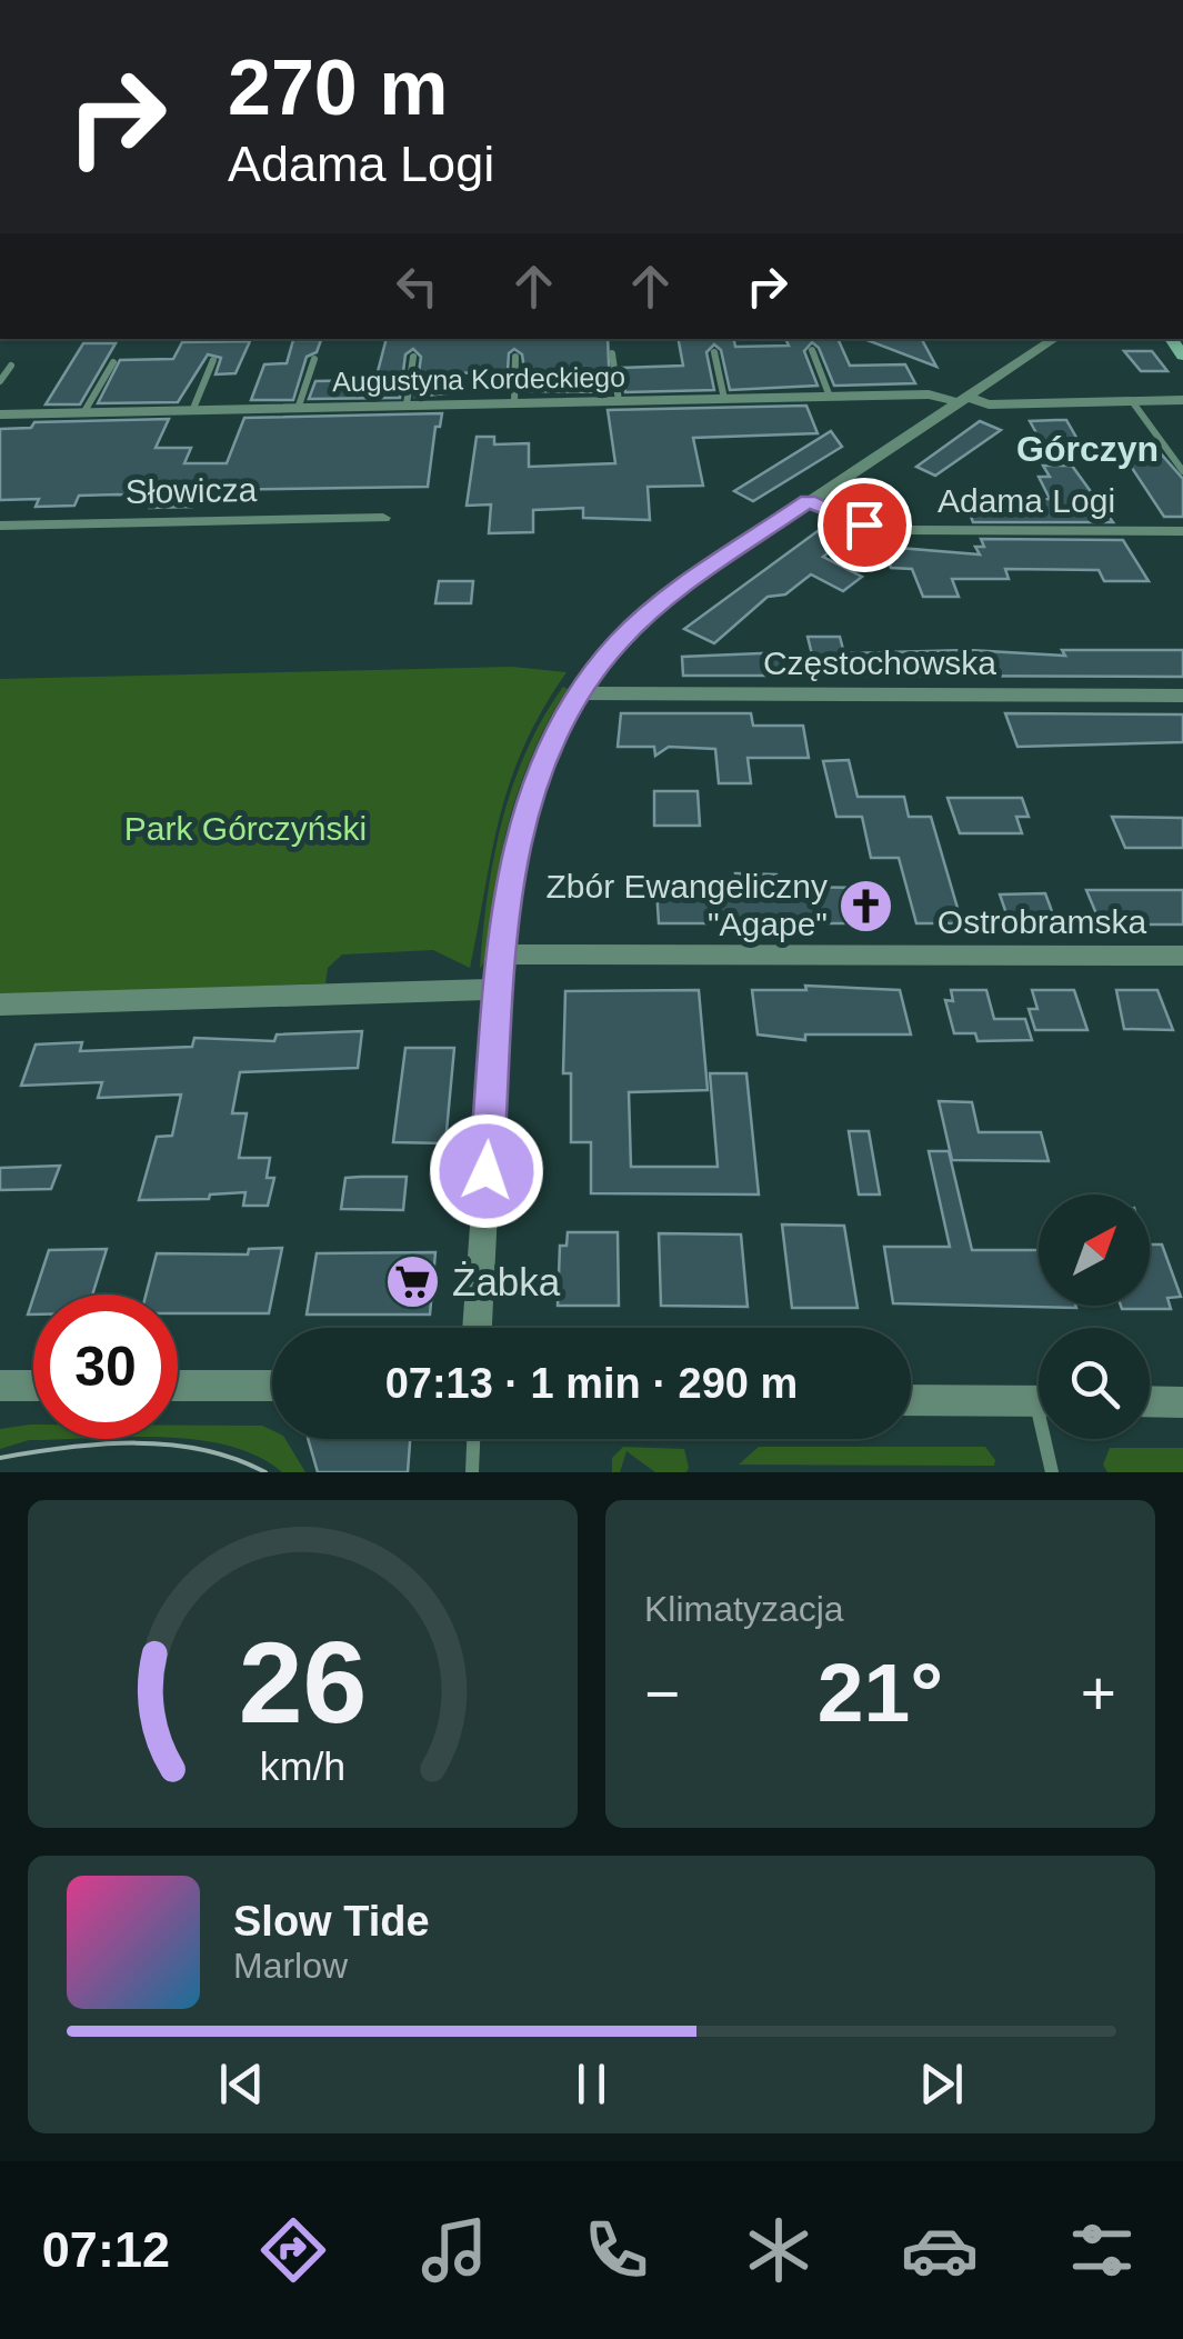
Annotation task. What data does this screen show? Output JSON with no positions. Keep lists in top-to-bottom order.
{
  "streets": {
    "street": [
      "Augustyna Kordeckiego",
      "Słowicza",
      "Adama Logi",
      "Częstochowska",
      "Ostrobramska"
    ]
  },
  "districts": ["Górczyn"],
  "parks": ["Park Górczyński"],
  "places": {
    "church": ["Zbór Ewangeliczny \"Agape\""],
    "supermarket": ["Żabka"]
  },
  "north": "top right",
  "page": {
    "turn": ["270 m", "Adama Logi"],
    "limit": "30",
    "trip": "07:13 · 1 min · 290 m",
    "tile": "Klimatyzacja",
    "heat": ["−", "21°", "+"],
    "song": ["Slow Tide", "Marlow"],
    "tabs": "07:12",
    "gauge": ["26", "km/h"]
  }
}
